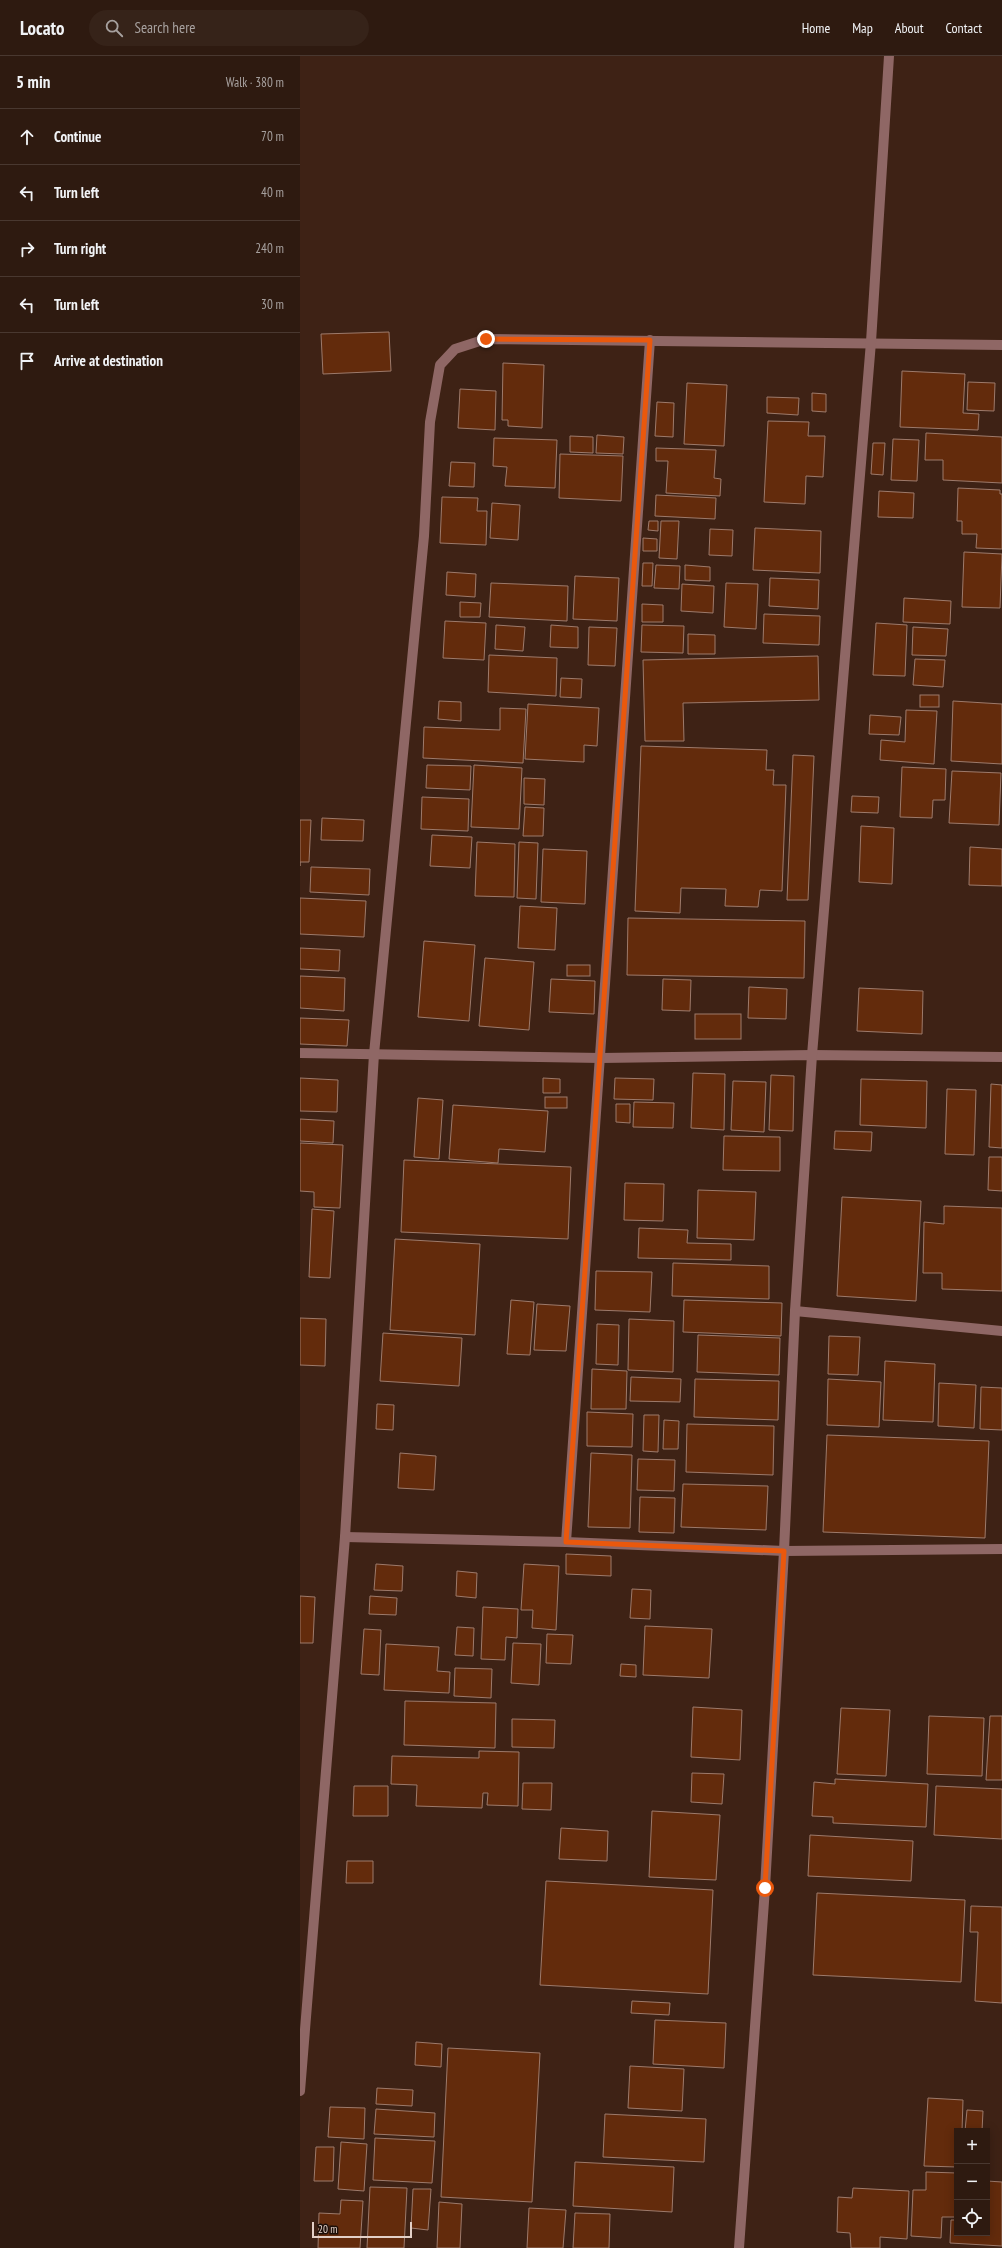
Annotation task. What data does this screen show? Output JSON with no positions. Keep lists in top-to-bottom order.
{
  "scale_bar": "20 m",
  "page": {
    "header": "Locato",
    "search": "Search here",
    "nav": [
      "Home",
      "Map",
      "About",
      "Contact"
    ],
    "heading": ["5 min", "Walk · 380 m"],
    "list": [
      ["Continue", "70 m"],
      ["Turn left", "40 m"],
      ["Turn right", "240 m"],
      ["Turn left", "30 m"],
      "Arrive at destination"
    ],
    "map_buttons": ["+", "−"],
    "scale": "20 m"
  }
}
